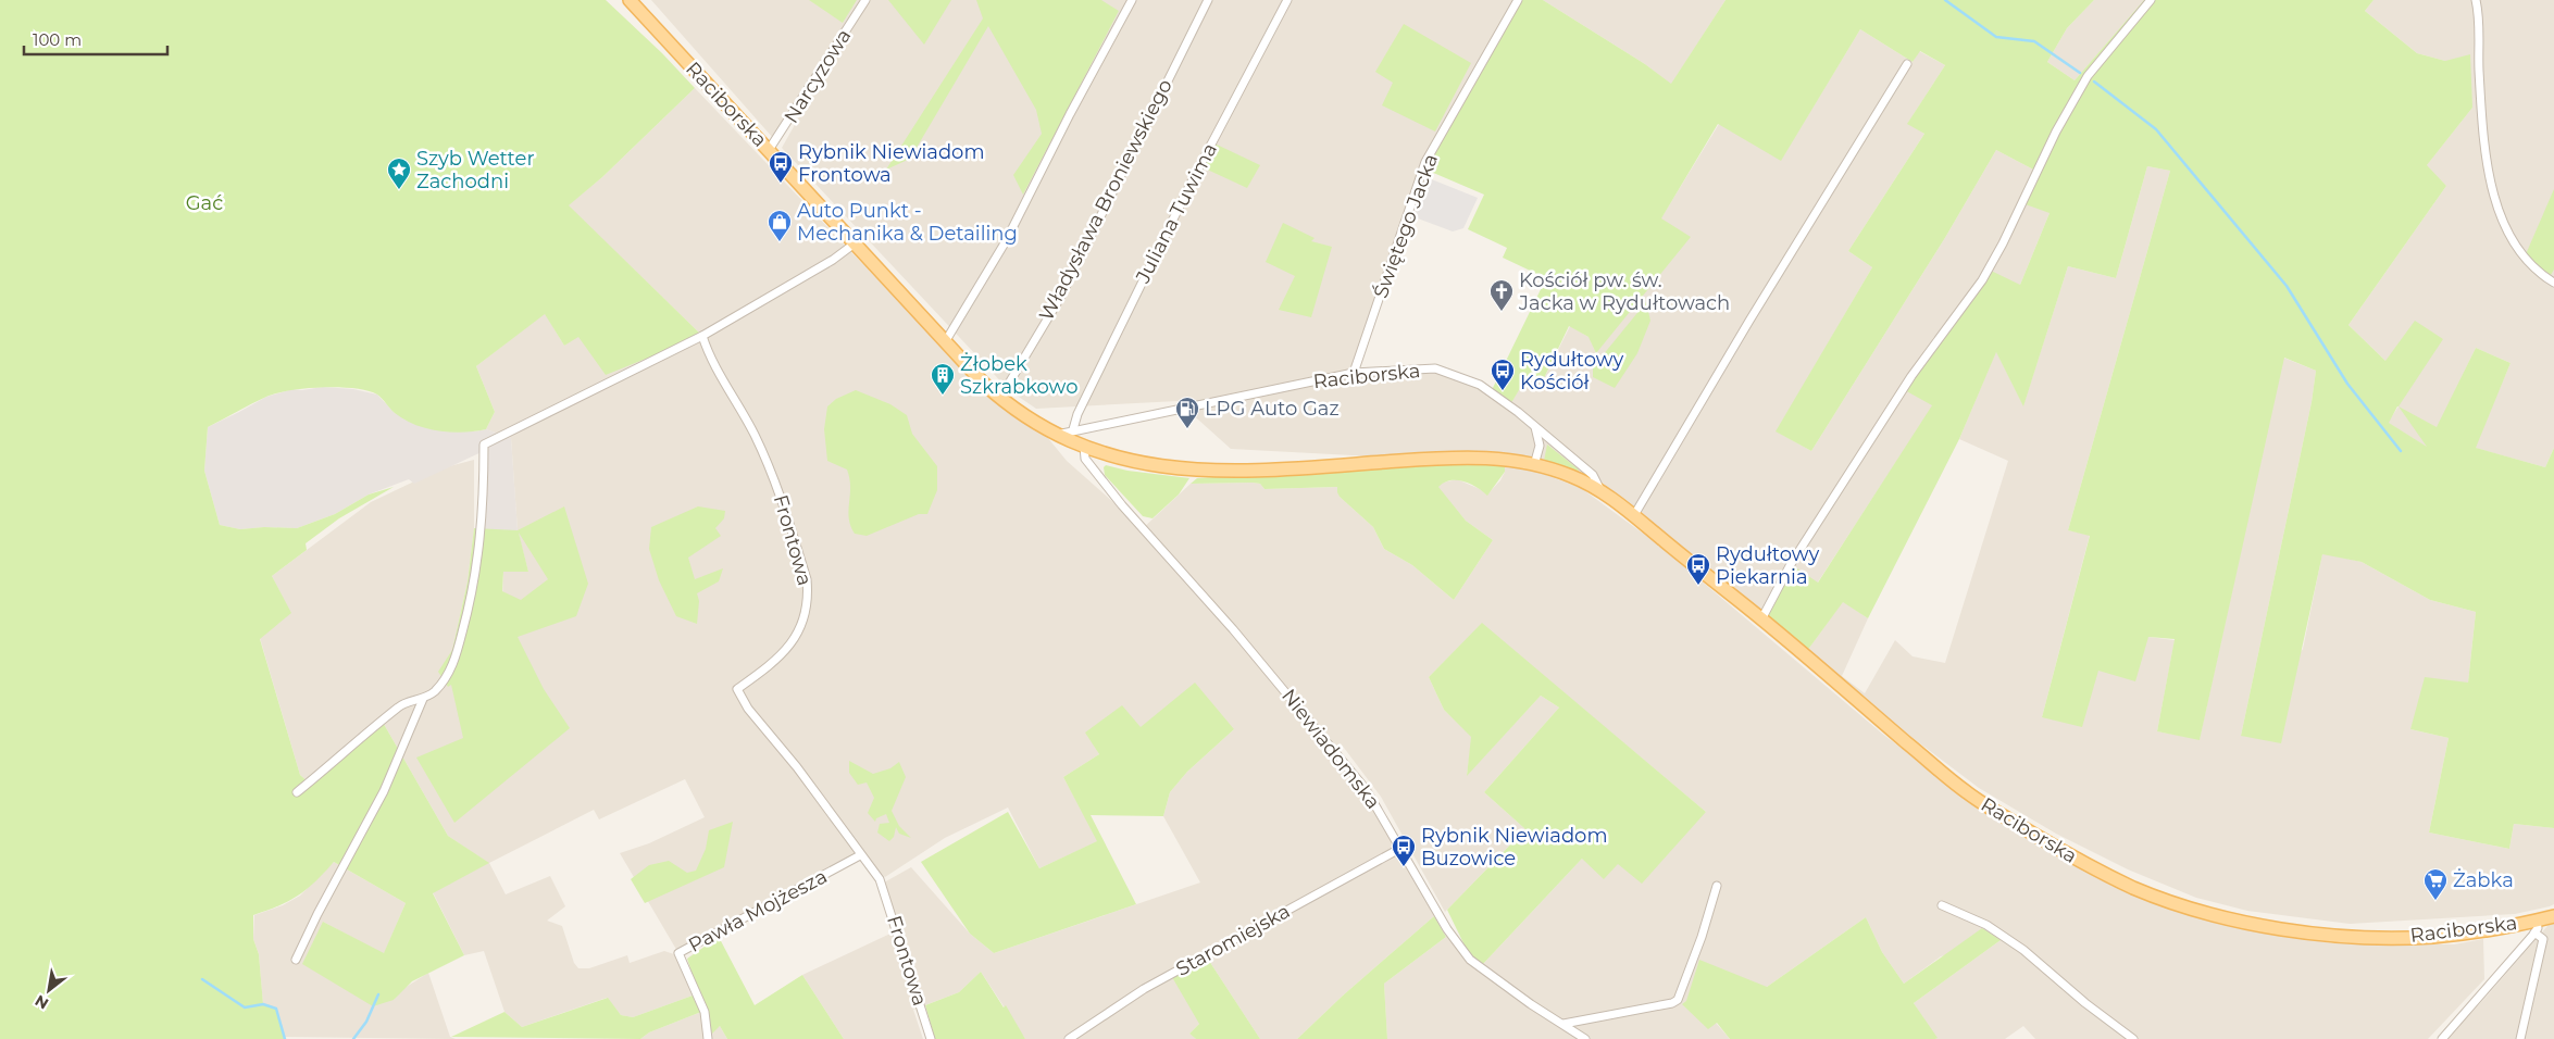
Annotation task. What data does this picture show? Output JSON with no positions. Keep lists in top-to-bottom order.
{
  "streets": {
    "main road": ["Raciborska"],
    "street": [
      "Narcyzowa",
      "Władysława Broniewskiego",
      "Juliana Tuwima",
      "Świętego Jacka",
      "Frontowa",
      "Niewiadomska",
      "Pawła Mojżesza",
      "Staromiejska"
    ]
  },
  "crossings": [
    ["Narcyzowa", "Raciborska"],
    ["Raciborska", "Władysława Broniewskiego"],
    ["Raciborska", "Juliana Tuwima"],
    ["Raciborska", "Świętego Jacka"],
    ["Raciborska", "Niewiadomska"],
    ["Frontowa", "Pawła Mojżesza"],
    ["Niewiadomska", "Staromiejska"]
  ],
  "parks": ["Gać"],
  "places": {
    "bus stop": [
      "Rybnik Niewiadom Frontowa",
      "Rydułtowy Kościół",
      "Rydułtowy Piekarnia",
      "Rybnik Niewiadom Buzowice"
    ],
    "place": ["Szyb Wetter Zachodni"],
    "shop": ["Auto Punkt - Mechanika & Detailing"],
    "church": ["Kościół pw. św. Jacka w Rydułtowach"],
    "building": ["Żłobek Szkrabkowo"],
    "fuel station": ["LPG Auto Gaz"],
    "supermarket": ["Żabka"]
  },
  "scale_bar": "100 m",
  "north": "bottom left"
}
